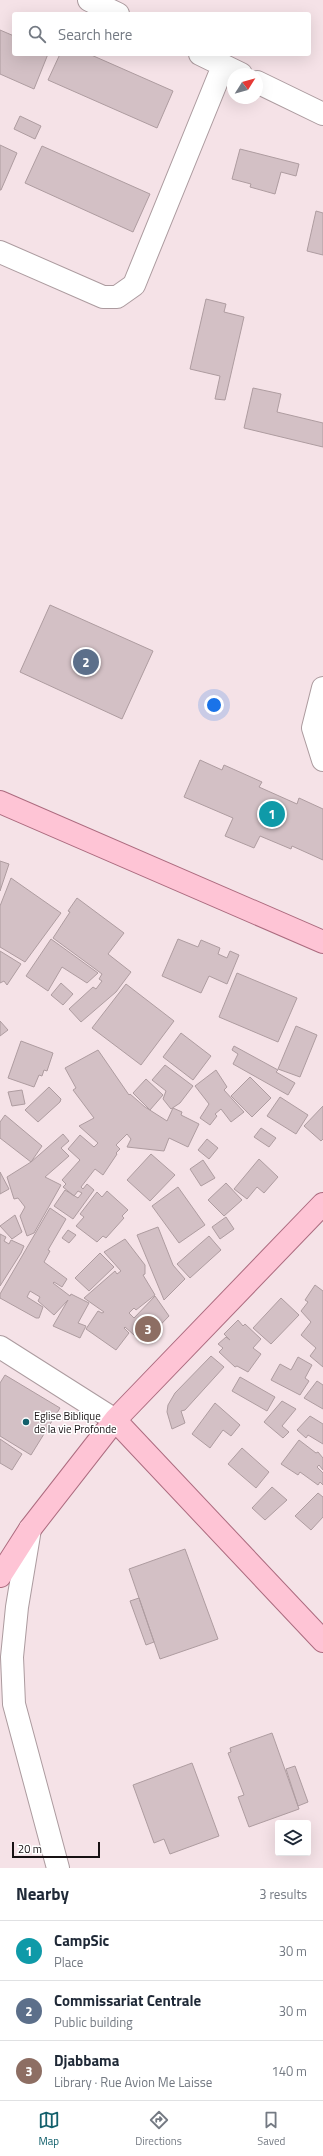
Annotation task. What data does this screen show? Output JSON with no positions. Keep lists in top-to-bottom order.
{
  "places": ["Eglise Biblique de la vie Profonde"],
  "scale_bar": "20 m",
  "north": "top right",
  "page": {
    "search": "Search here",
    "pins": ["2", "1", "3"],
    "scale": "20 m",
    "heading": ["Nearby", "3 results"],
    "list": [
      {
        "mark": "1",
        "name": "CampSic",
        "note": "Place",
        "value": "30 m"
      },
      {
        "mark": "2",
        "name": "Commissariat Centrale",
        "note": "Public building",
        "value": "30 m"
      },
      {
        "mark": "3",
        "name": "Djabbama",
        "note": "Library · Rue Avion Me Laisse",
        "value": "140 m"
      }
    ],
    "nav": ["Map", "Directions", "Saved"]
  }
}
